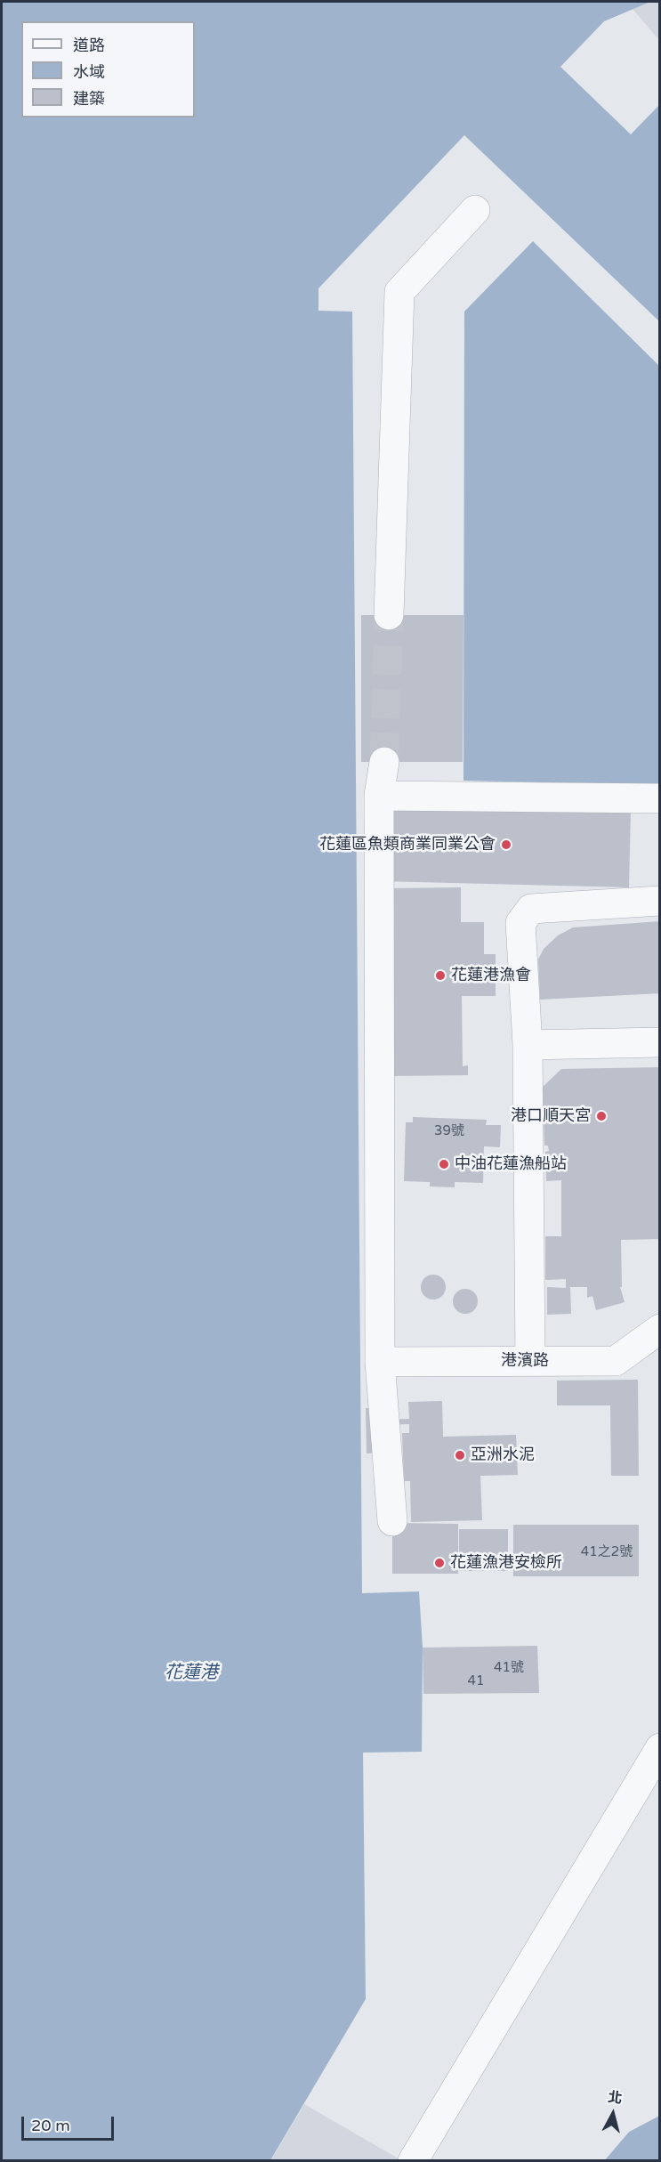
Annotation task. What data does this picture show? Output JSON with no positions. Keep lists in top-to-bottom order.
{
  "streets": {
    "street": ["港濱路"]
  },
  "water": ["花蓮港"],
  "places": [
    "花蓮區魚類商業同業公會",
    "花蓮港漁會",
    "港口順天宮",
    "中油花蓮漁船站",
    "亞洲水泥",
    "花蓮漁港安檢所"
  ],
  "house_numbers": [
    "39號",
    "41之2號",
    "41號",
    "41"
  ],
  "legend": ["道路", "水域", "建築"],
  "scale_bar": "20 m",
  "north": "top"
}
